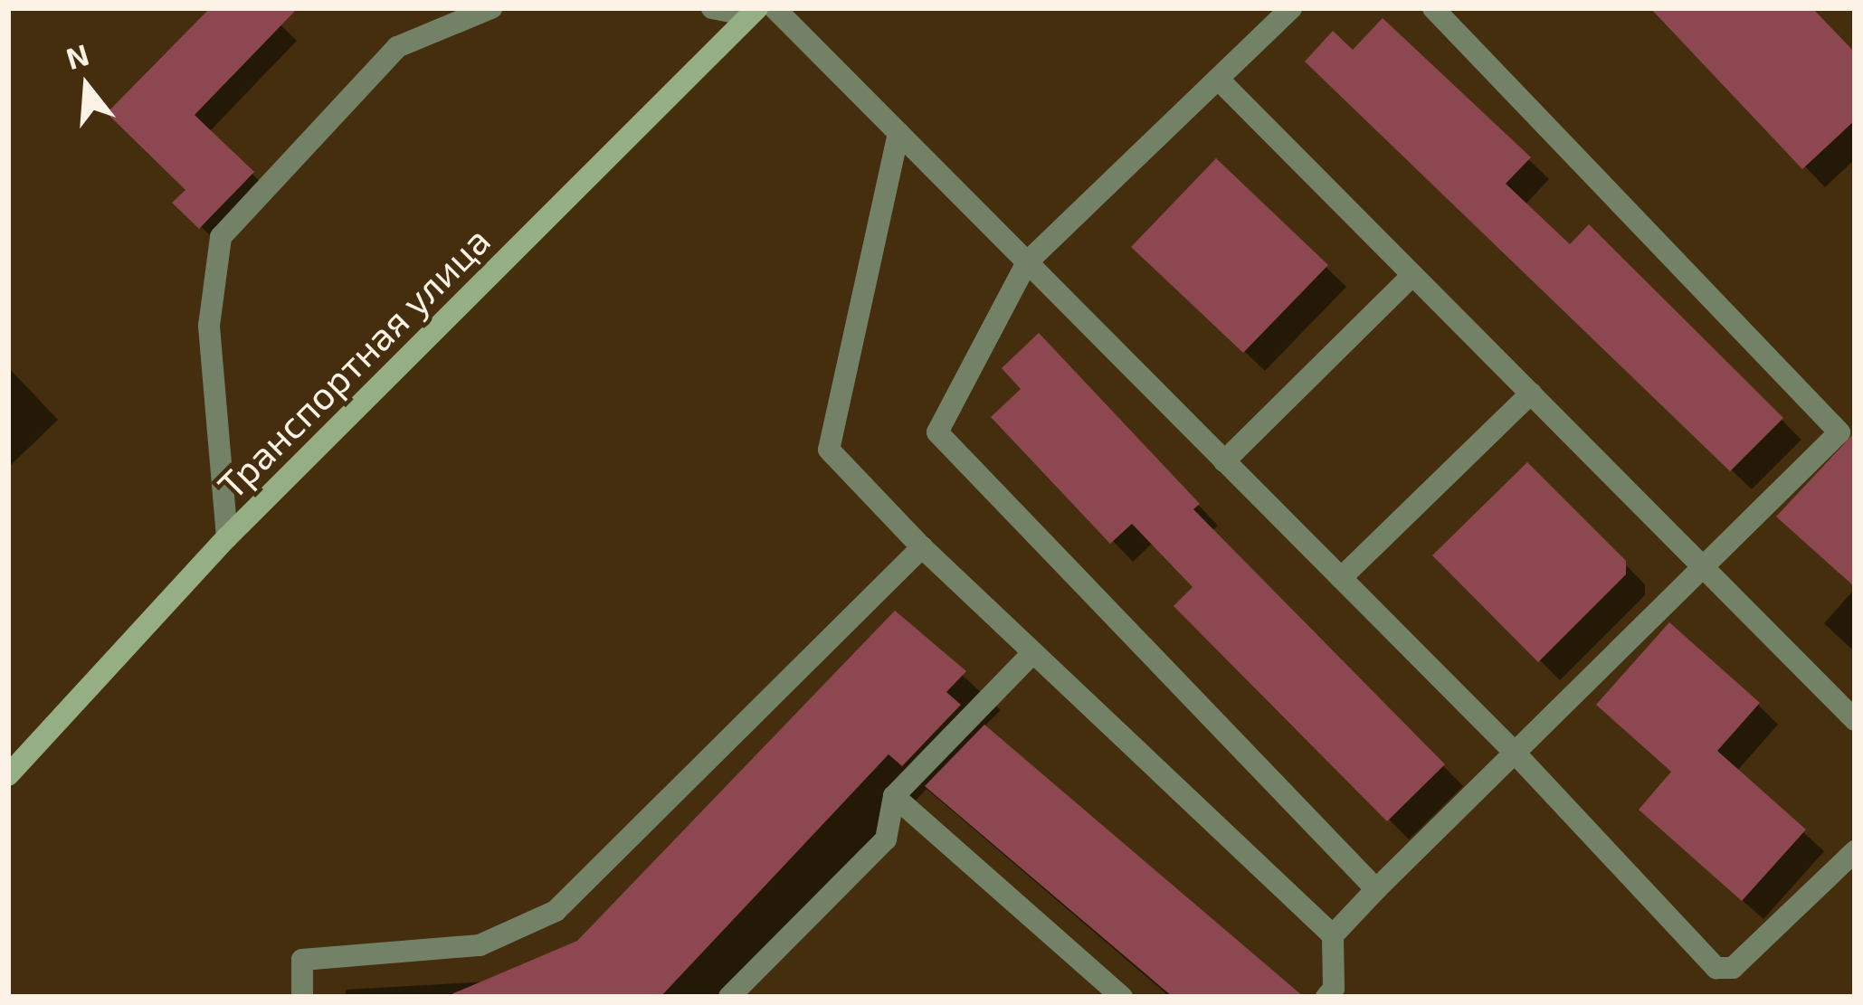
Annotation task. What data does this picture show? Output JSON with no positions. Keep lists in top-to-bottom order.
{
  "streets": {
    "main road": ["Транспортная улица"]
  },
  "north": "top"
}
